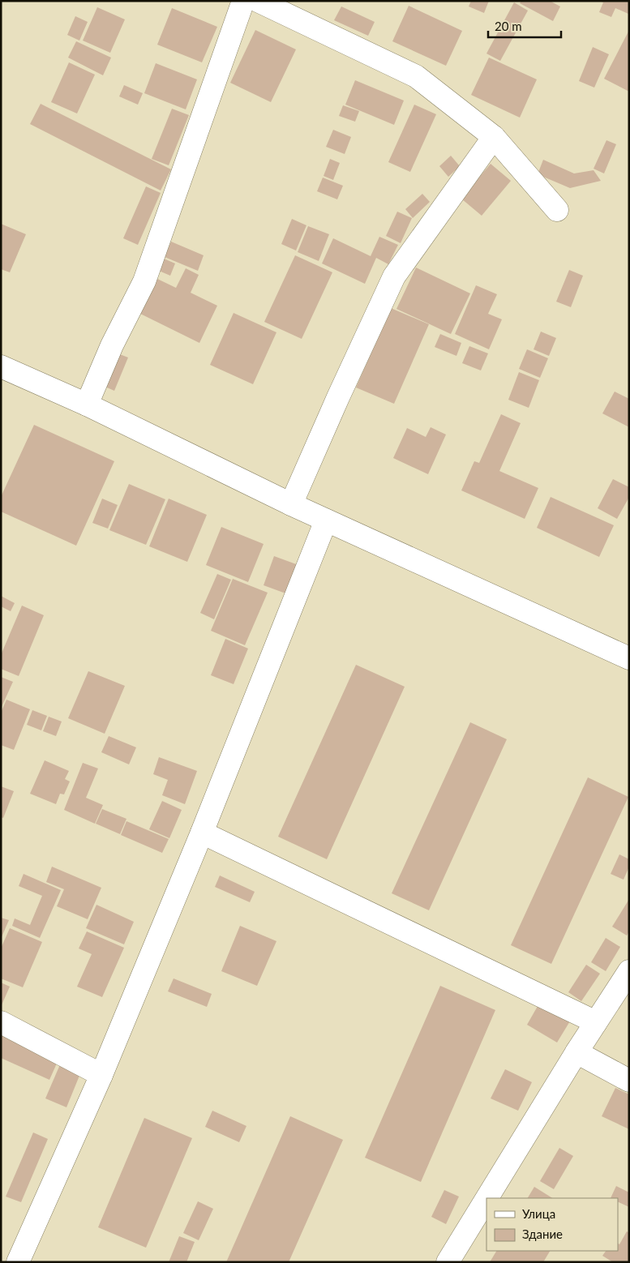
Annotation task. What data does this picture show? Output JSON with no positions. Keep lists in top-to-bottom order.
{
  "legend": ["Улица", "Здание"],
  "scale_bar": "20 m"
}
